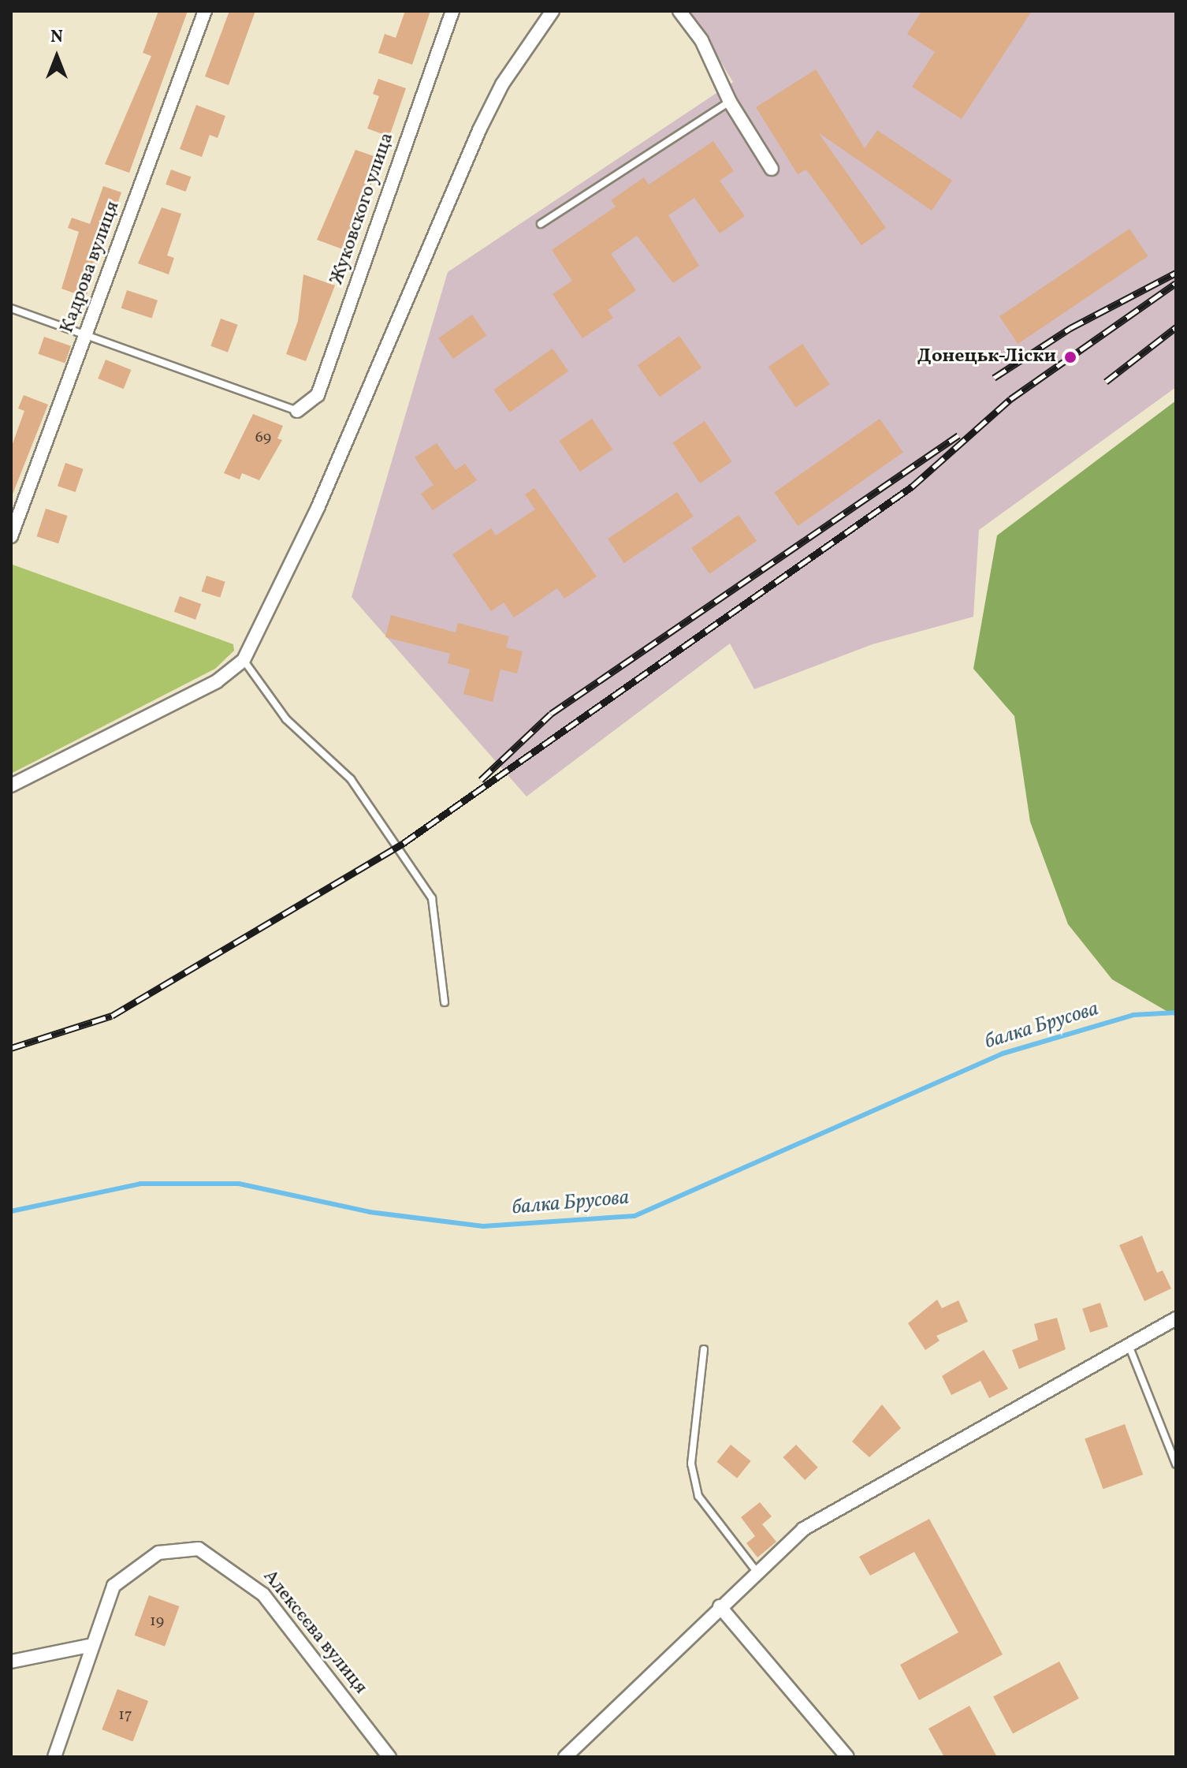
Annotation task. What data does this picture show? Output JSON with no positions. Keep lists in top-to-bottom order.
{
  "streets": {
    "street": ["Жуковского улица", "Кадрова вулиця", "Алексєєва вулиця"]
  },
  "water": ["балка Брусова"],
  "places": ["Донецьк-Ліски"],
  "house_numbers": ["69", "19", "17"],
  "north": "top"
}
